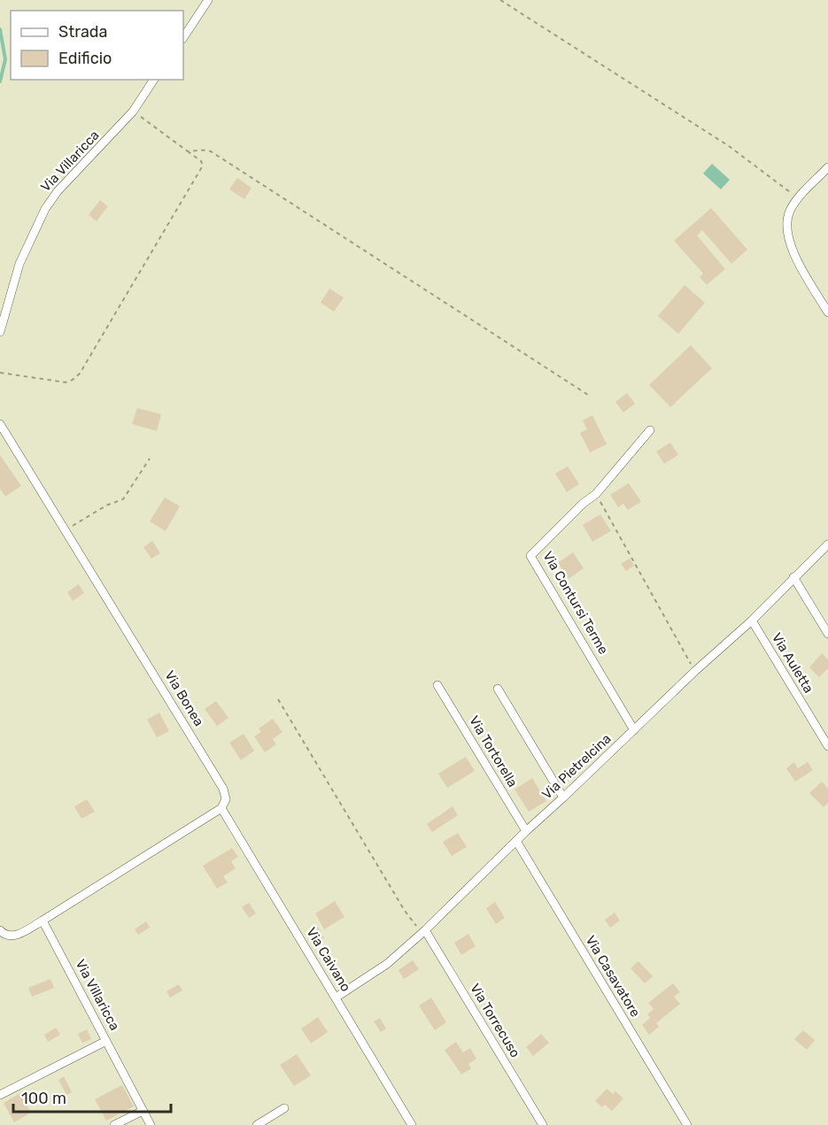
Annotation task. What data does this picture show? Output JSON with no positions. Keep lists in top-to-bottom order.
{
  "streets": {
    "street": [
      "Via Villaricca",
      "Via Contursi Terme",
      "Via Auletta",
      "Via Bonea",
      "Via Tortorella",
      "Via Pietrelcina",
      "Via Caivano",
      "Via Casavatore",
      "Via Torrecuso"
    ]
  },
  "crossings": [
    ["Via Contursi Terme", "Via Pietrelcina"],
    ["Via Auletta", "Via Pietrelcina"],
    ["Via Bonea", "Via Caivano"],
    ["Via Tortorella", "Via Pietrelcina"],
    ["Via Pietrelcina", "Via Caivano"],
    ["Via Pietrelcina", "Via Casavatore"],
    ["Via Pietrelcina", "Via Torrecuso"]
  ],
  "legend": ["Strada", "Edificio"],
  "scale_bar": "100 m"
}
